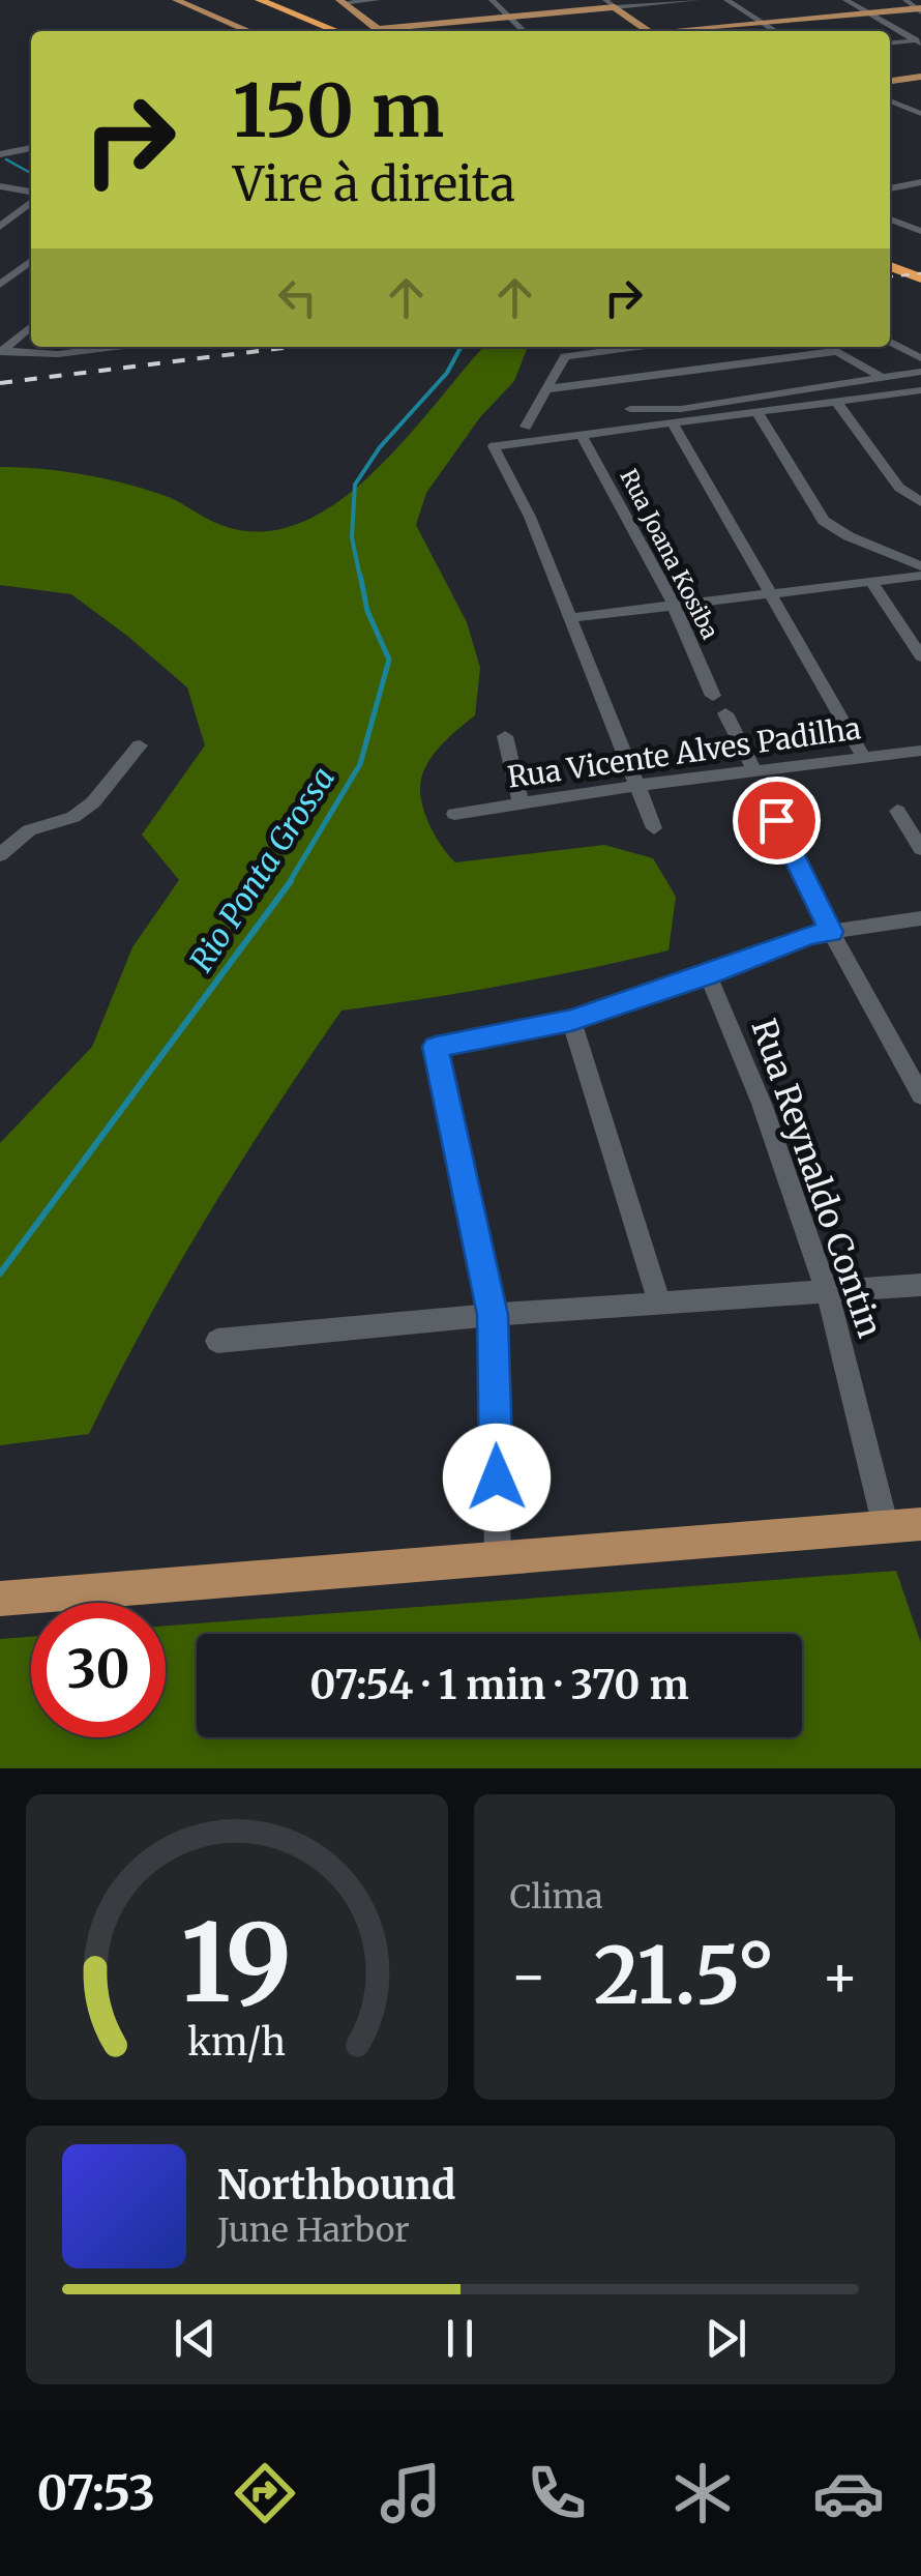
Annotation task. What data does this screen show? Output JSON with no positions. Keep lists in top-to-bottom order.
{
  "streets": {
    "street": ["Rua Joana Kosiba", "Rua Vicente Alves Padilha", "Rua Reynaldo Contin"]
  },
  "water": ["Rio Ponta Grossa"],
  "page": {
    "turn": ["150 m", "Vire à direita"],
    "limit": "30",
    "trip": "07:54 · 1 min · 370 m",
    "tile": "Clima",
    "heat": ["−", "21.5°", "+"],
    "song": ["Northbound", "June Harbor"],
    "tabs": "07:53",
    "gauge": ["19", "km/h"]
  }
}
